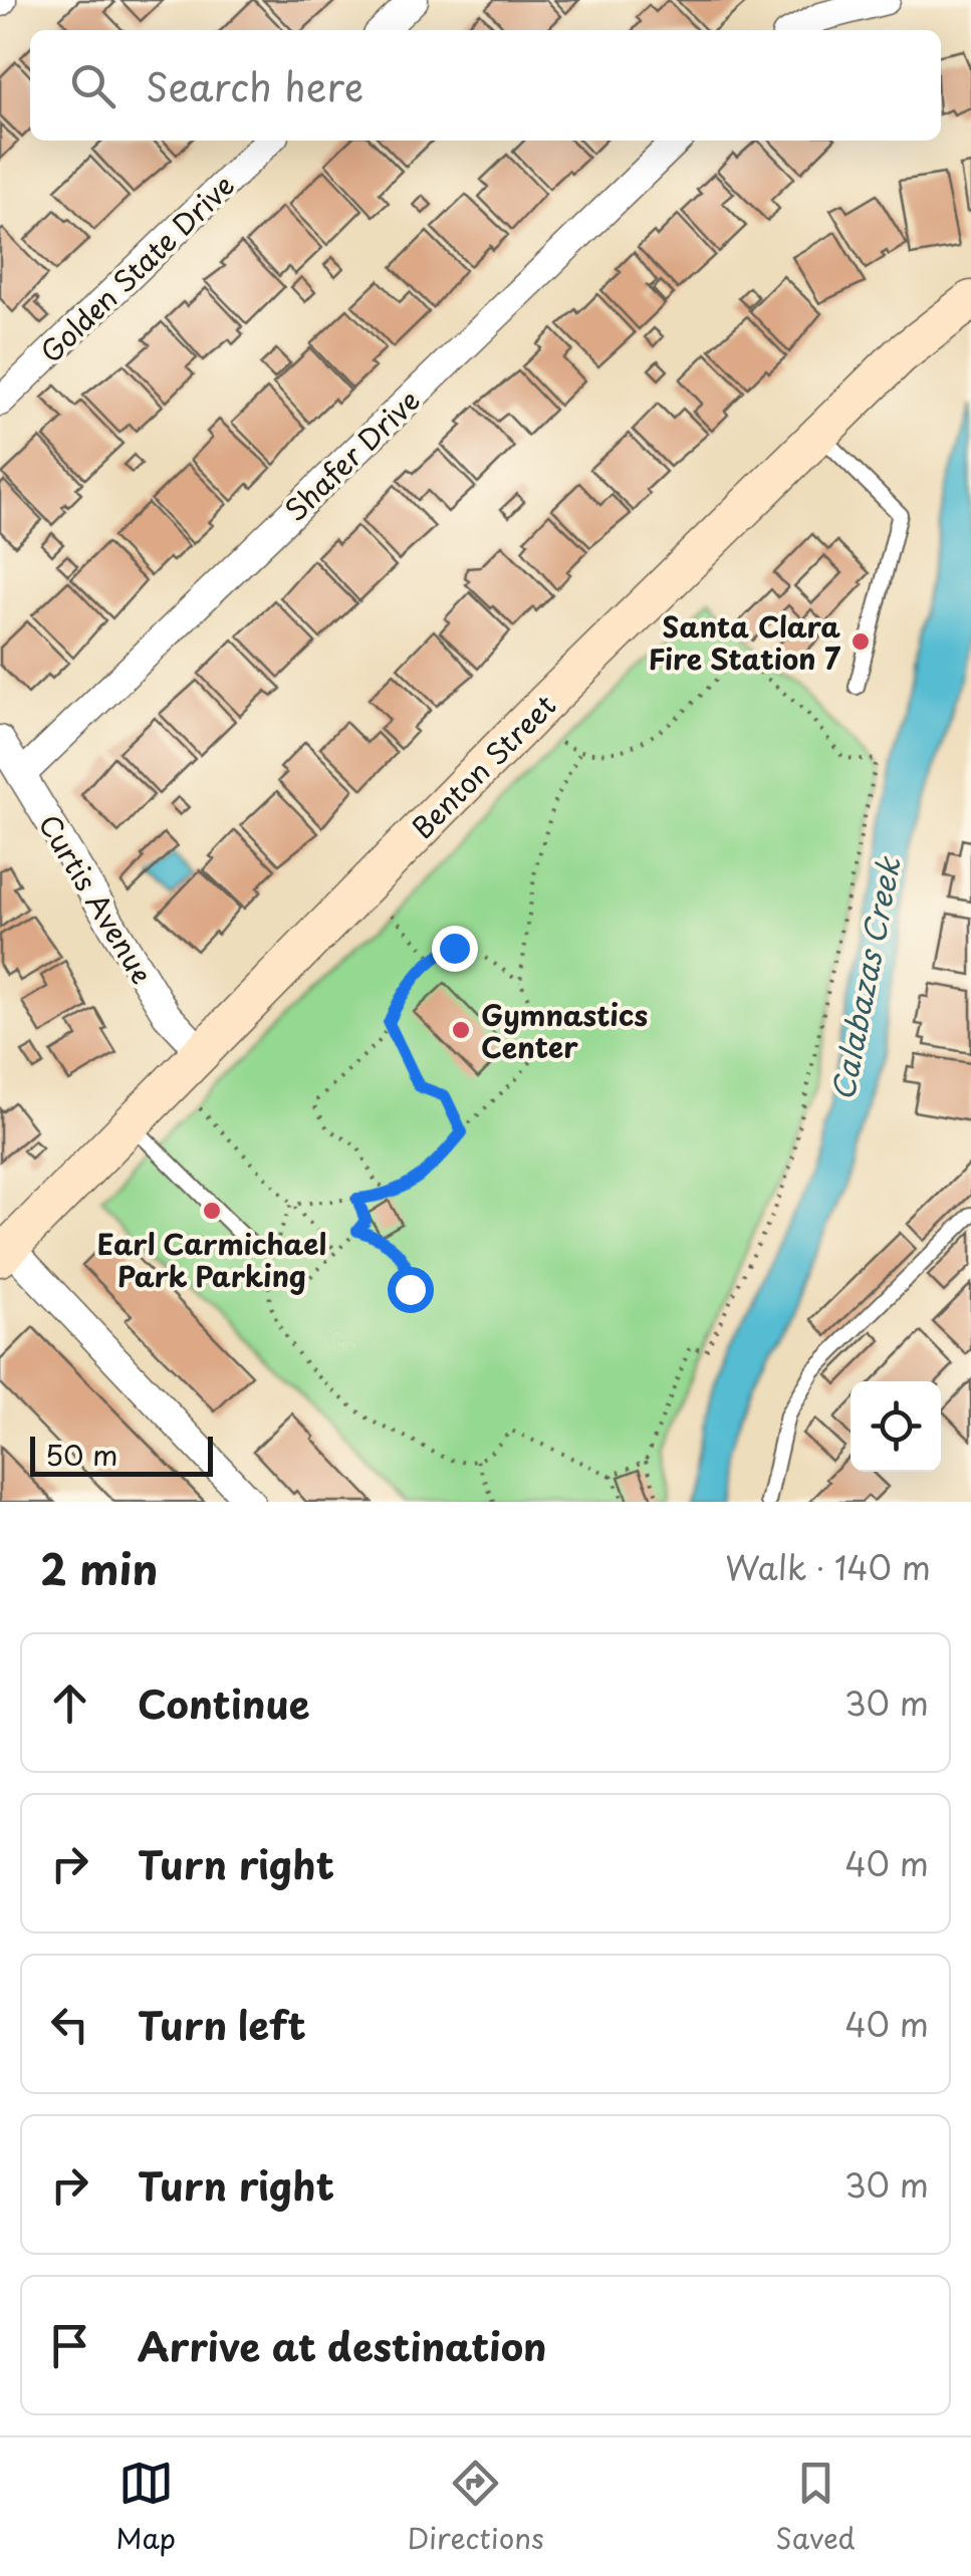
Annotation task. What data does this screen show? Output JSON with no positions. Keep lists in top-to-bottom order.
{
  "streets": {
    "main road": ["Benton Street"],
    "street": ["Golden State Drive", "Shafer Drive", "Curtis Avenue"]
  },
  "crossings": [
    ["Shafer Drive", "Curtis Avenue"],
    ["Benton Street", "Curtis Avenue"]
  ],
  "water": ["Calabazas Creek"],
  "places": ["Santa Clara Fire Station 7", "Gymnastics Center", "Earl Carmichael Park Parking"],
  "scale_bar": "50 m",
  "page": {
    "search": "Search here",
    "scale": "50 m",
    "heading": ["2 min", "Walk · 140 m"],
    "list": [
      ["Continue", "30 m"],
      ["Turn right", "40 m"],
      ["Turn left", "40 m"],
      ["Turn right", "30 m"],
      "Arrive at destination"
    ],
    "nav": ["Map", "Directions", "Saved"]
  }
}
